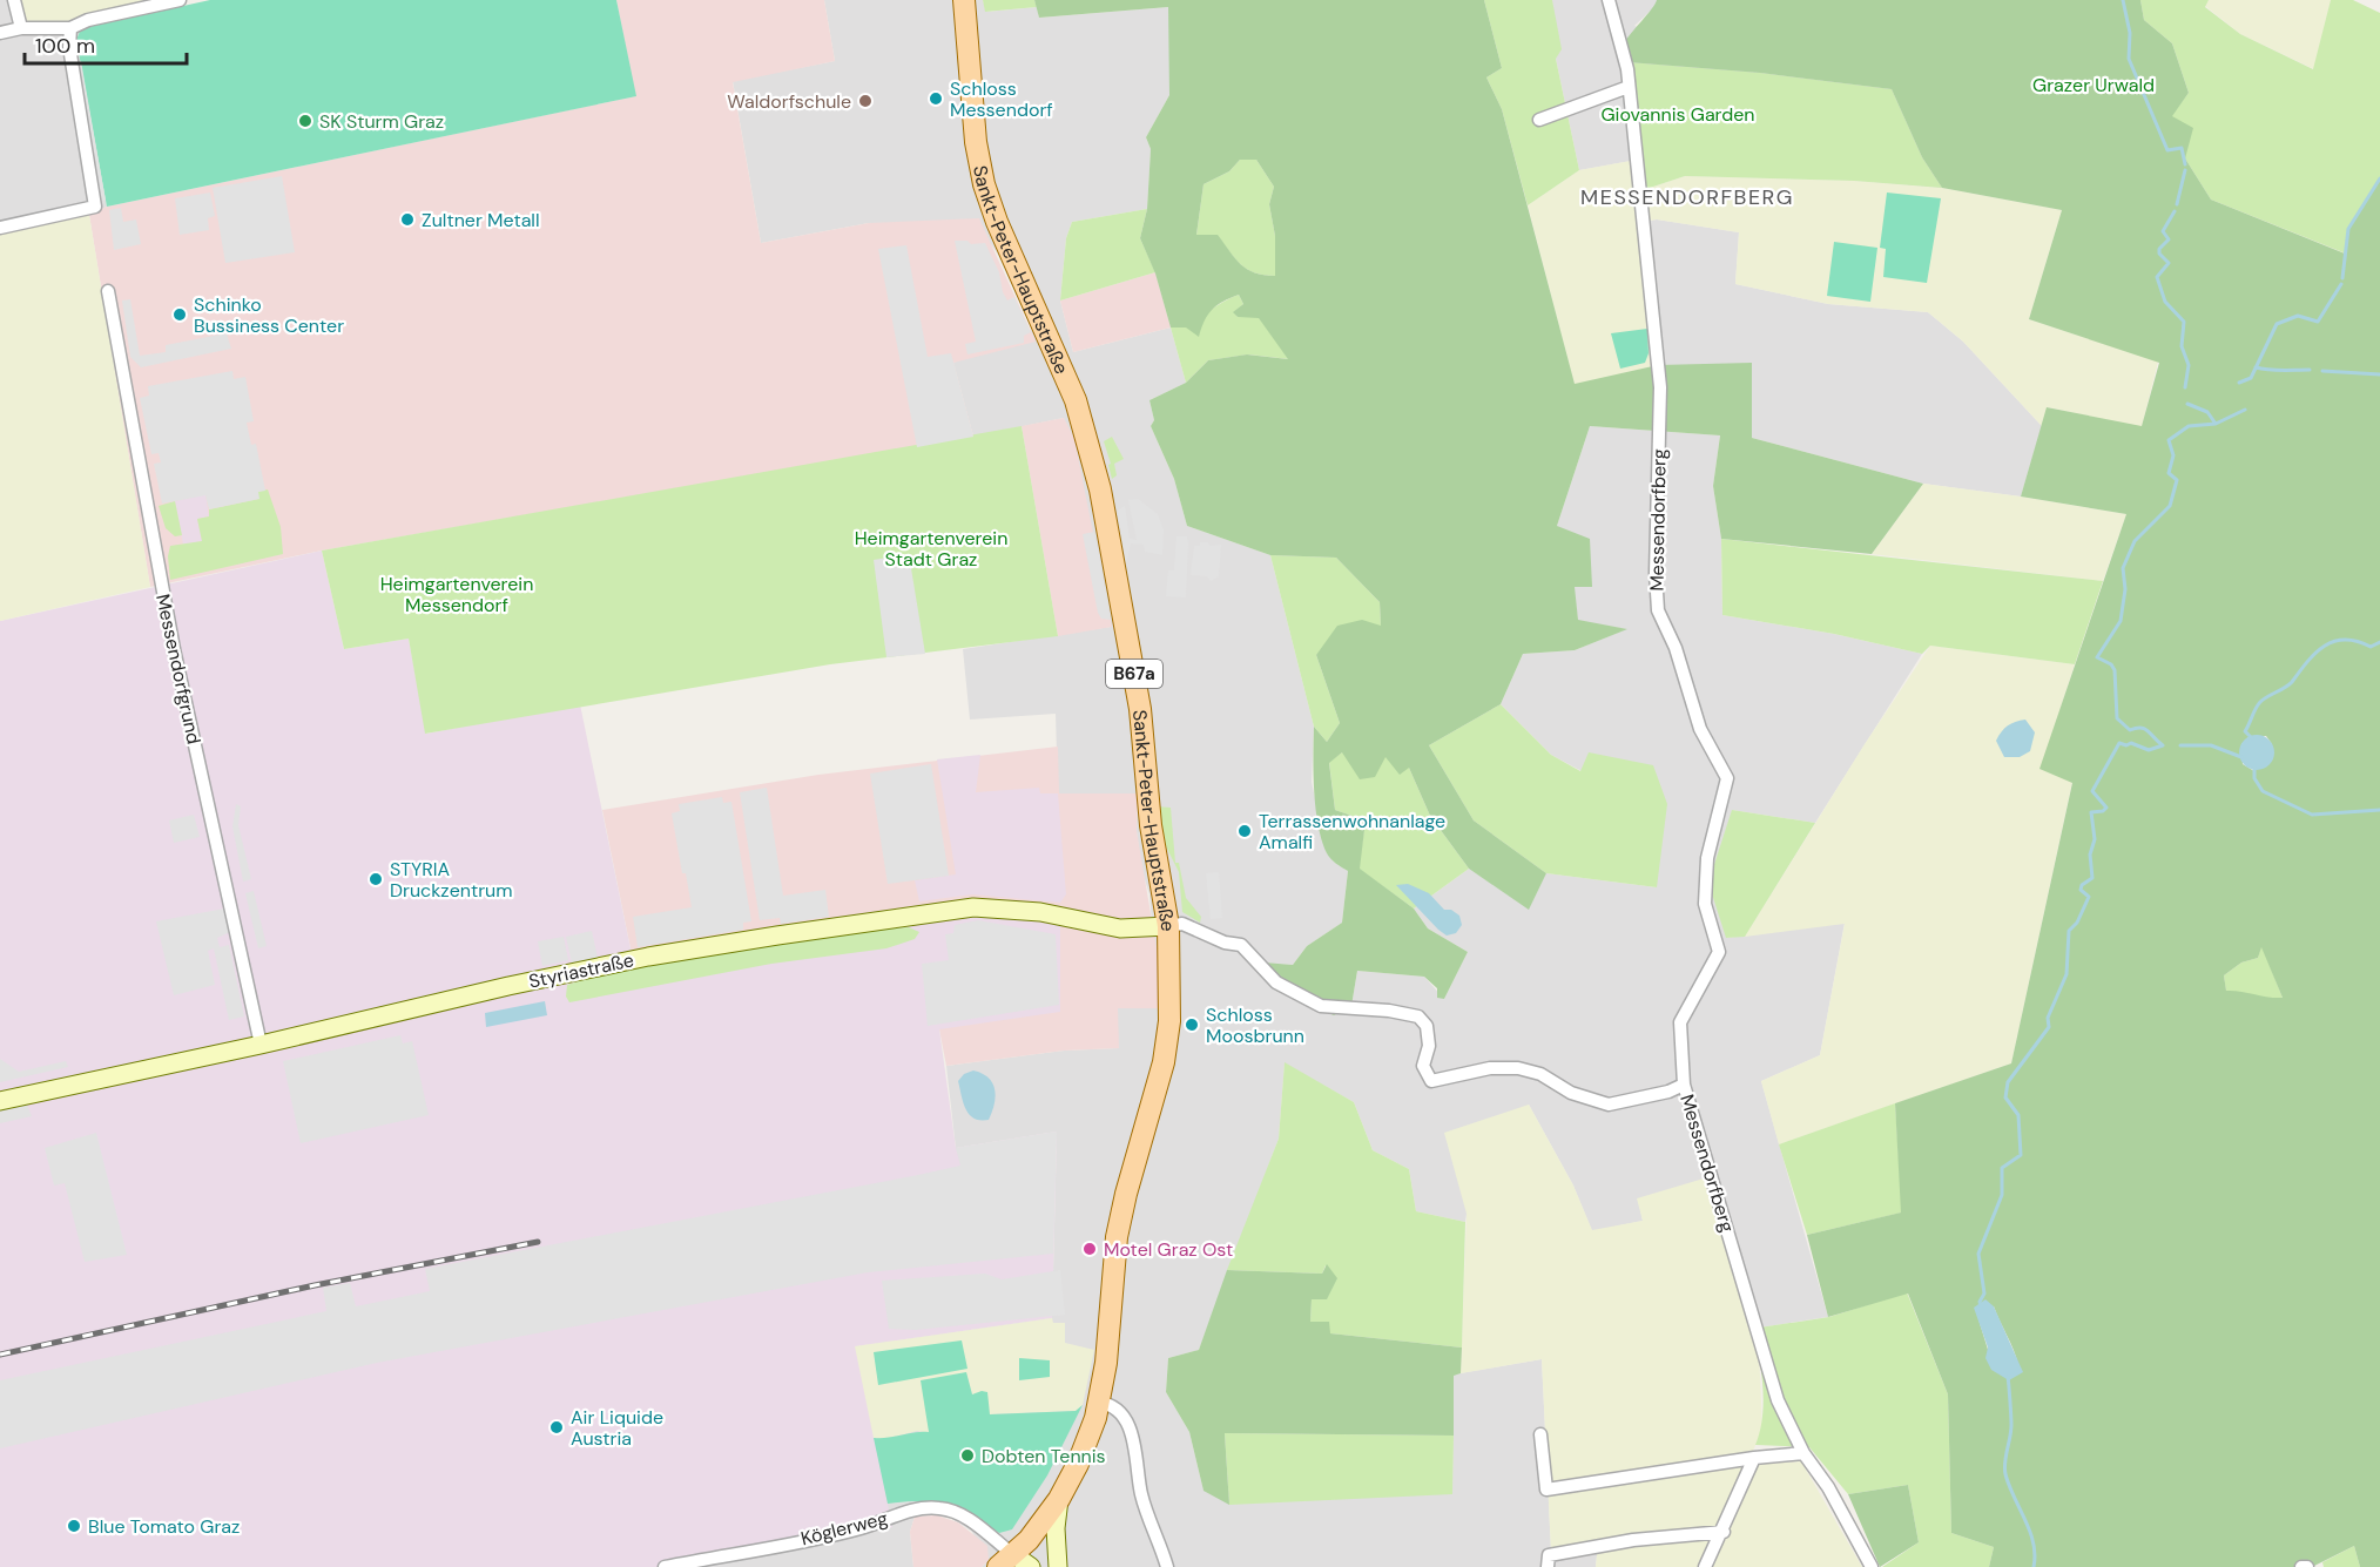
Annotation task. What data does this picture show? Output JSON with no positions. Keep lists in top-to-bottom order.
{
  "streets": {
    "main road": ["Sankt-Peter-Hauptstraße", "B67a"],
    "street": [
      "Messendorfberg",
      "Messendorfgrund",
      "Styriastraße",
      "Köglerweg"
    ]
  },
  "crossings": [
    ["Sankt-Peter-Hauptstraße", "B67a"],
    ["Sankt-Peter-Hauptstraße", "Styriastraße"],
    ["Messendorfgrund", "Styriastraße"],
    ["B67a", "Köglerweg"]
  ],
  "districts": ["MESSENDORFBERG"],
  "parks": [
    "Grazer Urwald",
    "Giovannis Garden",
    "Heimgartenverein Stadt Graz",
    "Heimgartenverein Messendorf"
  ],
  "places": [
    "Schloss Messendorf",
    "Waldorfschule",
    "SK Sturm Graz",
    "Zultner Metall",
    "Schinko Bussiness Center",
    "Terrassenwohnanlage Amalfi",
    "STYRIA Druckzentrum",
    "Schloss Moosbrunn",
    "Motel Graz Ost",
    "Air Liquide Austria",
    "Dobten Tennis",
    "Blue Tomato Graz"
  ],
  "scale_bar": "100 m"
}
